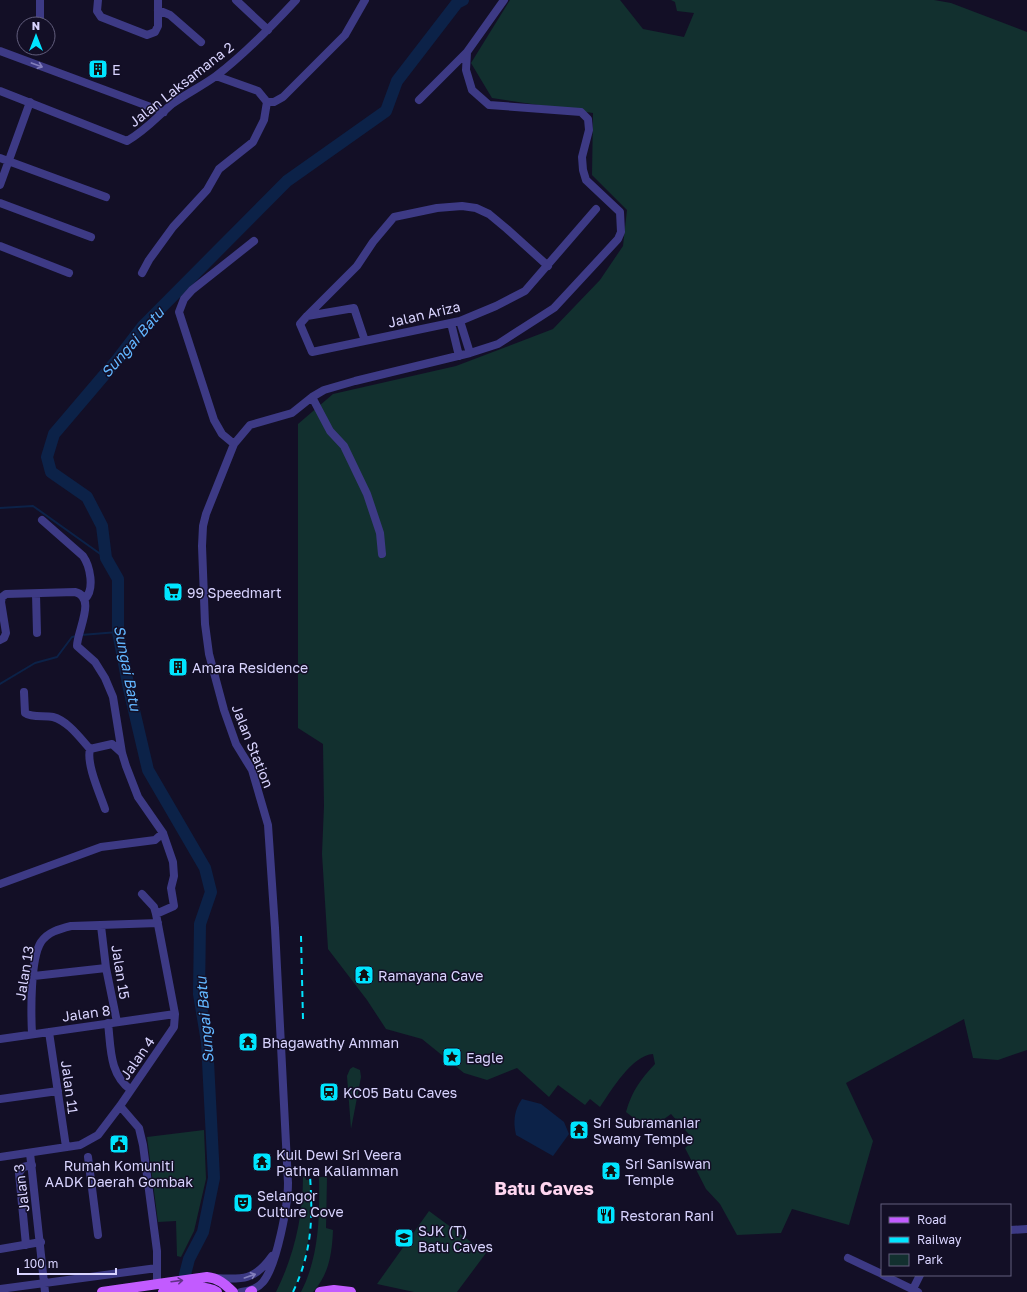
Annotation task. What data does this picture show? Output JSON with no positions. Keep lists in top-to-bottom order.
{
  "streets": {
    "street": [
      "Jalan Laksamana 2",
      "Jalan Ariza",
      "Jalan Station",
      "Jalan 15",
      "Jalan 13",
      "Jalan 8",
      "Jalan 4",
      "Jalan 11",
      "Jalan 3"
    ]
  },
  "crossings": [
    ["Jalan 15", "Jalan 13"],
    ["Jalan 15", "Jalan 8"],
    ["Jalan 13", "Jalan 8"],
    ["Jalan 13", "Jalan 4"],
    ["Jalan 8", "Jalan 4"],
    ["Jalan 8", "Jalan 11"],
    ["Jalan 4", "Jalan 11"],
    ["Jalan 4", "Jalan 3"]
  ],
  "districts": ["Batu Caves"],
  "water": ["Sungai Batu"],
  "places": {
    "building": ["E", "Amara Residence"],
    "supermarket": ["99 Speedmart"],
    "temple": [
      "Ramayana Cave",
      "Bhagawathy Amman",
      "Sri Subramaniar Swamy Temple",
      "Kuil Dewi Sri Veera Pathra Kaliamman",
      "Sri Saniswan Temple"
    ],
    "place": ["Eagle"],
    "station": ["KC05 Batu Caves"],
    "public building": ["Rumah Komuniti AADK Daerah Gombak"],
    "theatre": ["Selangor Culture Cove"],
    "restaurant": ["Restoran Rani"],
    "school or university": ["SJK (T) Batu Caves"]
  },
  "legend": ["Road", "Railway", "Park"],
  "scale_bar": "100 m",
  "north": "top"
}
